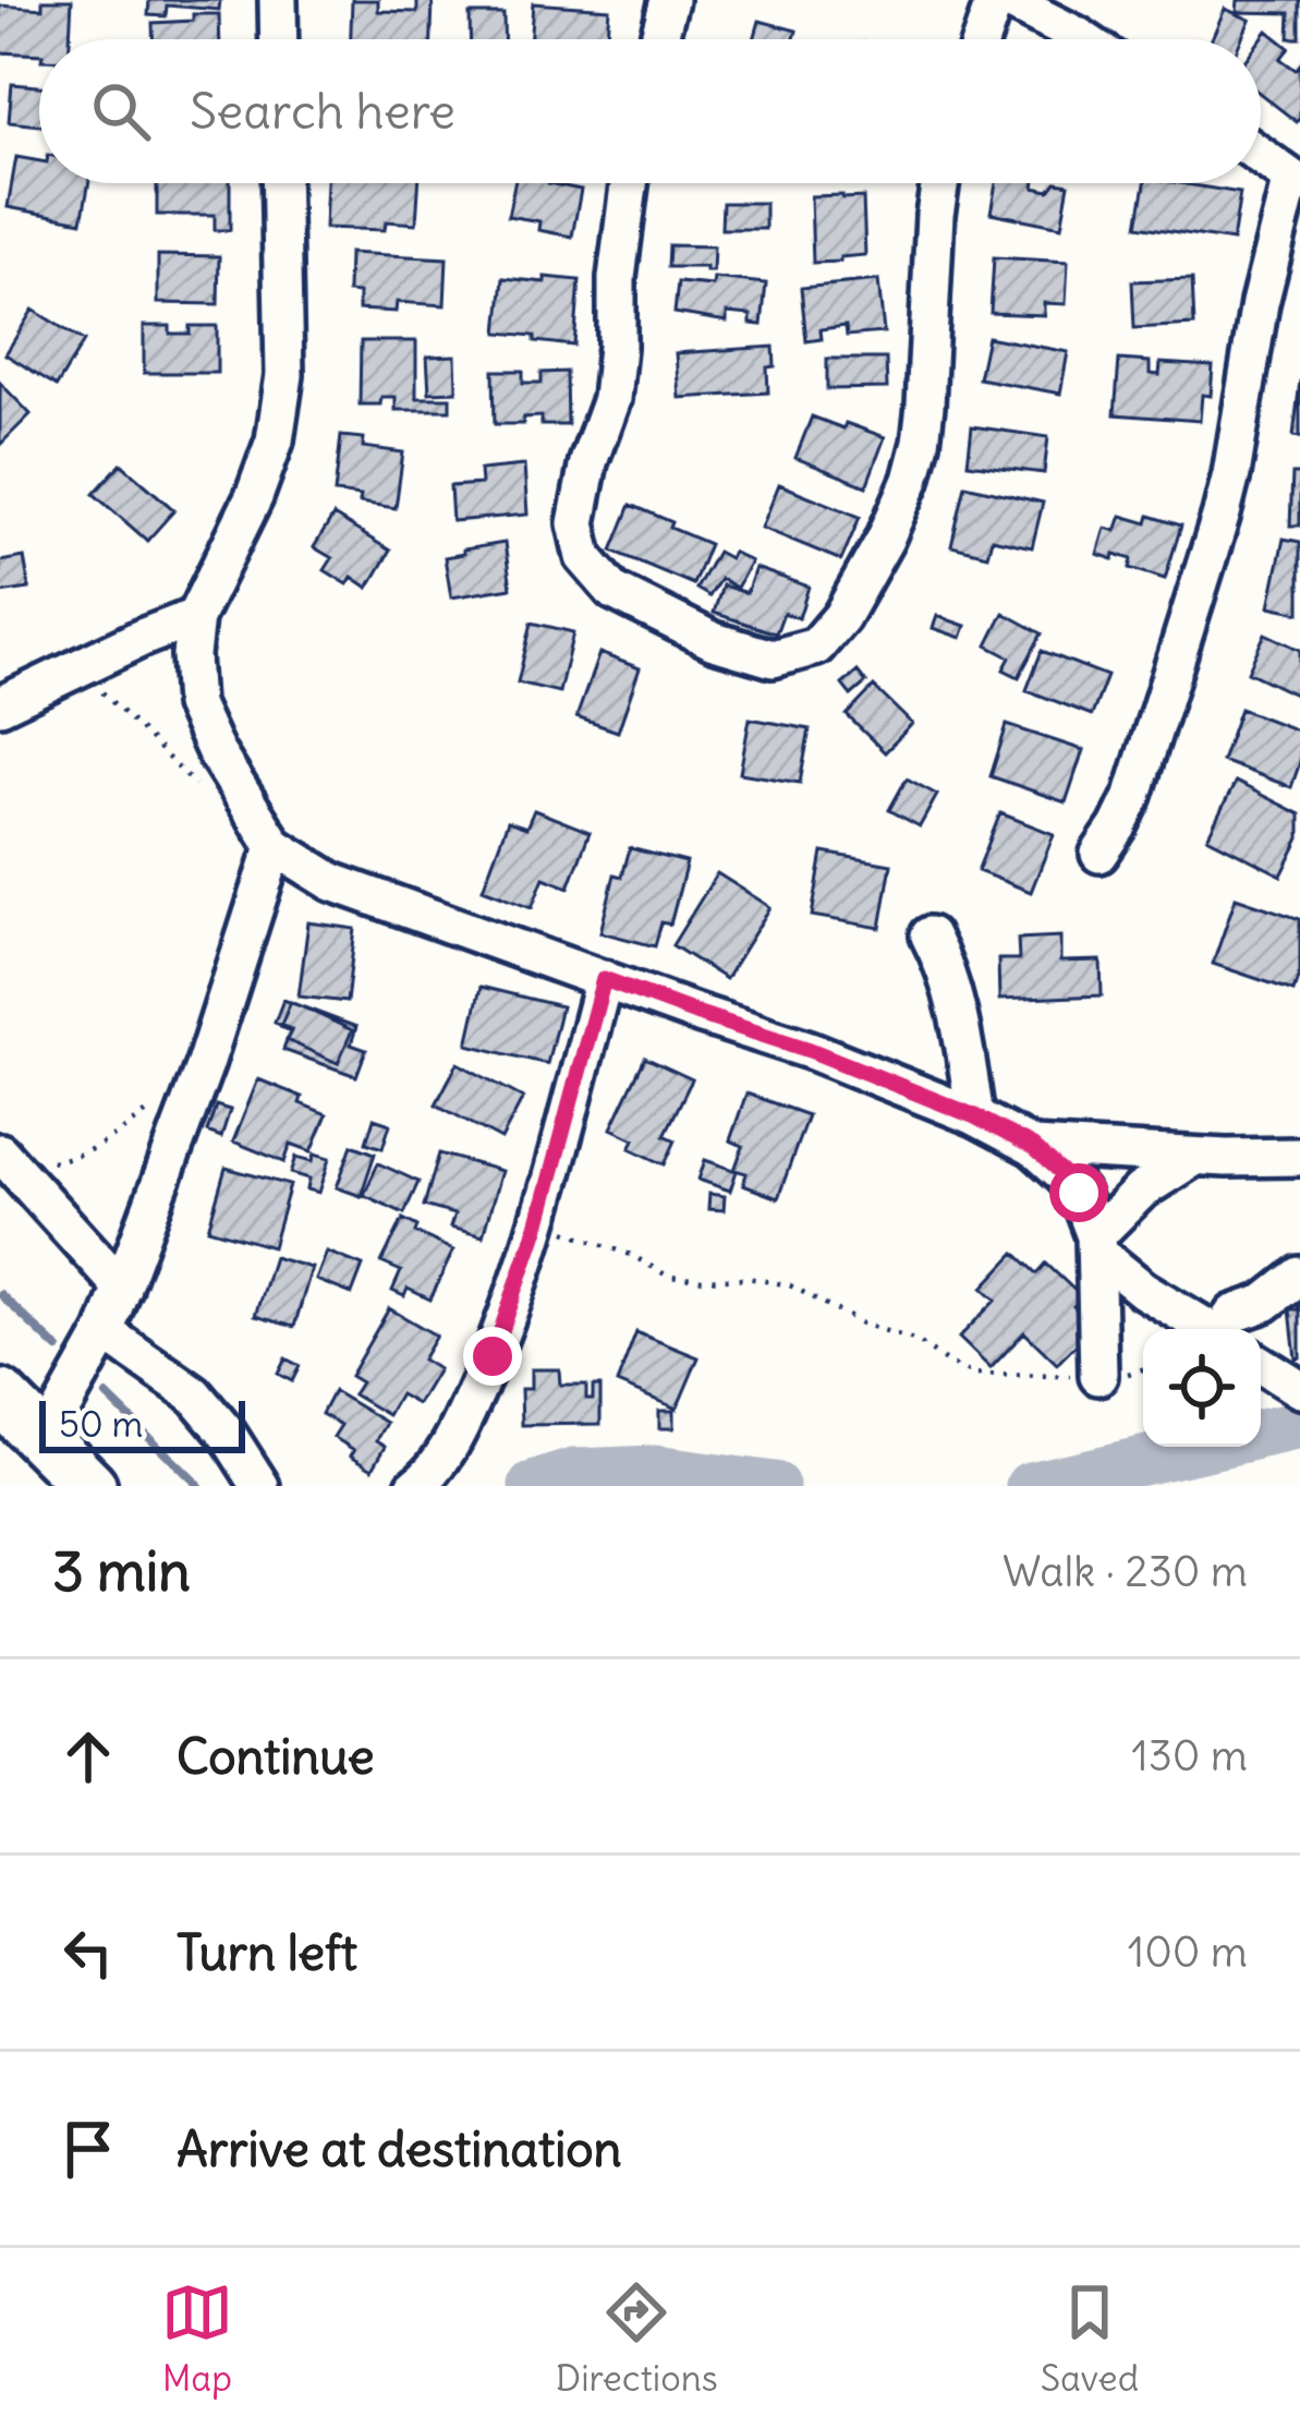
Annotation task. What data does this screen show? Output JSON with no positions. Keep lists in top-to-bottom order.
{
  "scale_bar": "50 m",
  "page": {
    "search": "Search here",
    "scale": "50 m",
    "heading": ["3 min", "Walk · 230 m"],
    "list": [
      ["Continue", "130 m"],
      ["Turn left", "100 m"],
      "Arrive at destination"
    ],
    "nav": ["Map", "Directions", "Saved"]
  }
}
